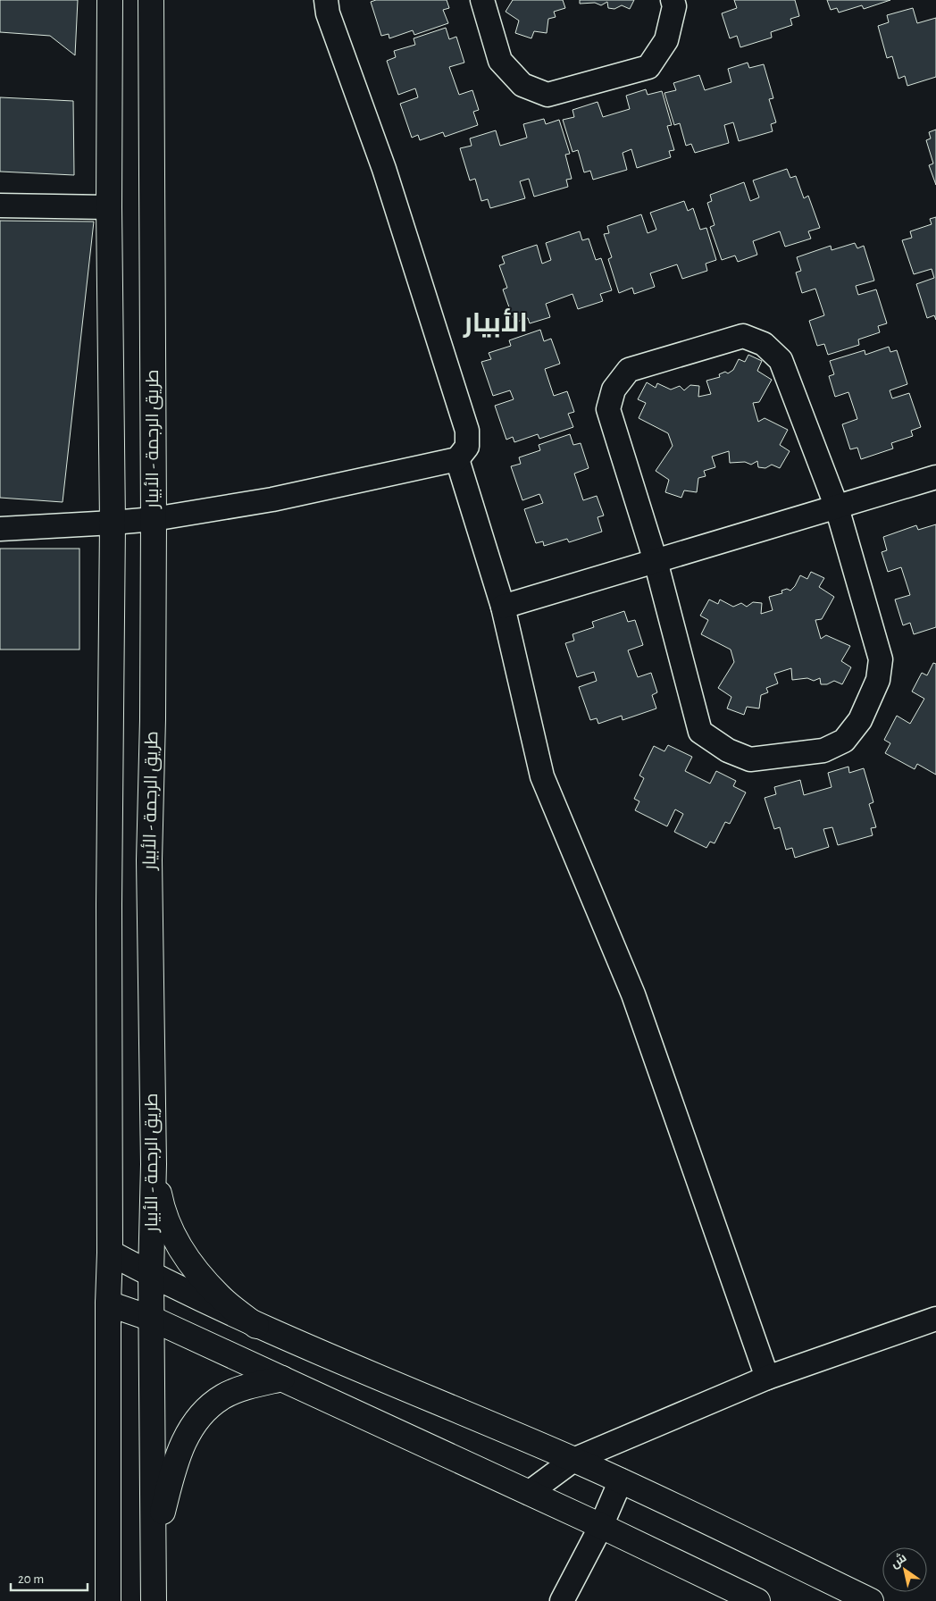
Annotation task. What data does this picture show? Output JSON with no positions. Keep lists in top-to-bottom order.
{
  "streets": {
    "main road": ["طريق الرجمة - الأبيار"]
  },
  "districts": ["الأبيار"],
  "scale_bar": "20 m",
  "north": "top left"
}
